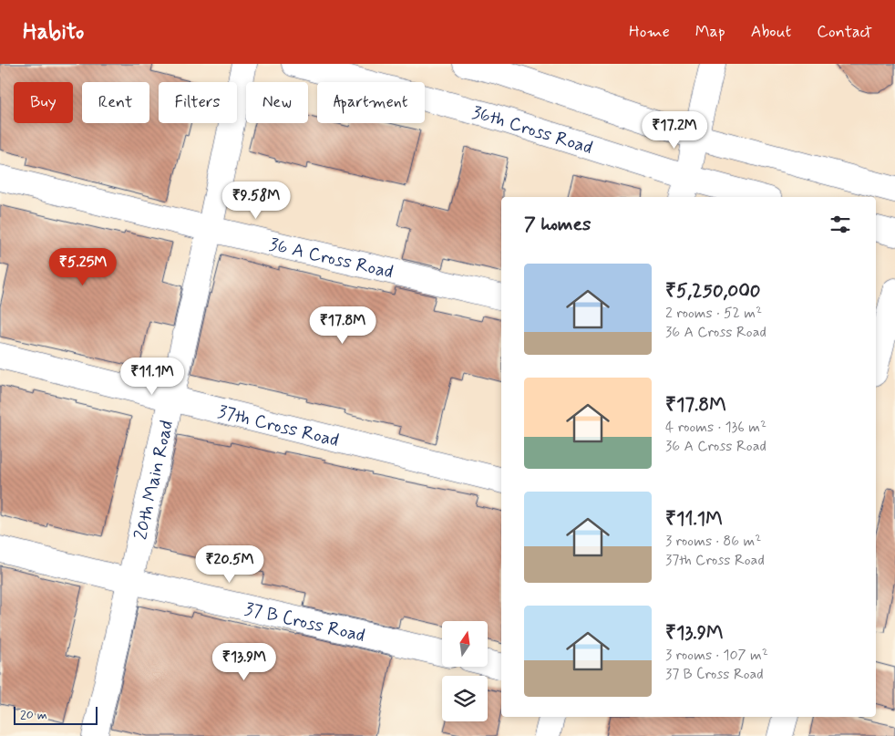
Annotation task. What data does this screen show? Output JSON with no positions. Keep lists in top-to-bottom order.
{
  "streets": {
    "street": [
      "36th Cross Road",
      "36 A Cross Road",
      "37th Cross Road",
      "20th Main Road",
      "37 B Cross Road"
    ]
  },
  "crossings": [
    ["36 A Cross Road", "20th Main Road"],
    ["37th Cross Road", "20th Main Road"],
    ["20th Main Road", "37 B Cross Road"]
  ],
  "scale_bar": "20 m",
  "north": "top",
  "page": {
    "header": "Habito",
    "nav": [
      "Home",
      "Map",
      "About",
      "Contact"
    ],
    "chip": [
      "Buy",
      "Rent",
      "Filters",
      "New",
      "Apartment"
    ],
    "price": [
      "₹17.2M",
      "₹9.58M",
      "₹5.25M",
      "₹17.8M",
      "₹11.1M",
      "₹20.5M",
      "₹13.9M"
    ],
    "heading": "7 homes",
    "list": [
      {
        "name": "₹5,250,000",
        "note": "2 rooms · 52 m² · 36 A Cross Road"
      },
      {
        "name": "₹17.8M",
        "note": "4 rooms · 136 m² · 36 A Cross Road"
      },
      {
        "name": "₹11.1M",
        "note": "3 rooms · 86 m² · 37th Cross Road"
      },
      {
        "name": "₹13.9M",
        "note": "3 rooms · 107 m² · 37 B Cross Road"
      }
    ],
    "scale": "20 m"
  }
}
